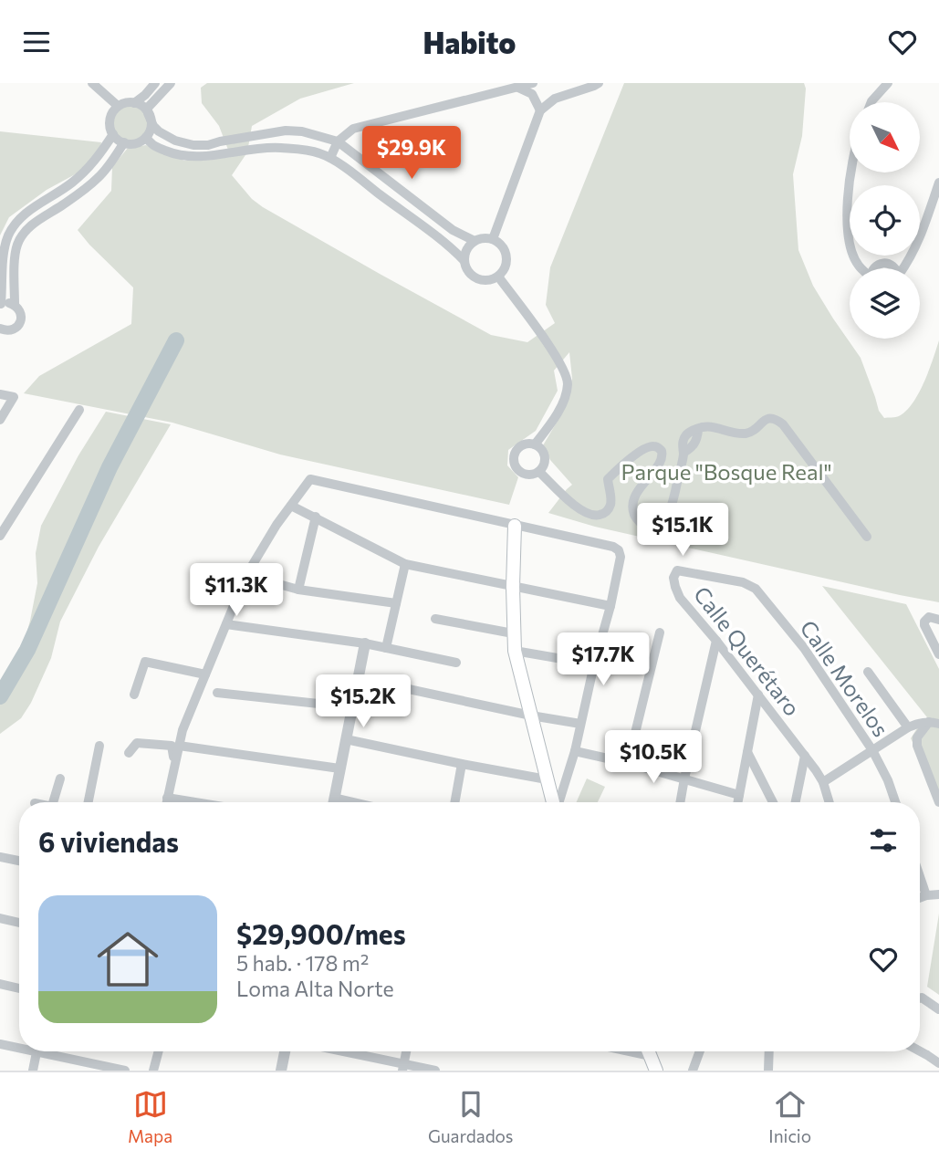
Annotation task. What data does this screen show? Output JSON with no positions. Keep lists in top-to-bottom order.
{
  "streets": {
    "street": ["Calle Querétaro", "Calle Morelos"]
  },
  "crossings": [
    ["Calle Querétaro", "Calle Morelos"]
  ],
  "parks": ["Parque \"Bosque Real\""],
  "north": "bottom right",
  "page": {
    "header": "Habito",
    "price": [
      "$29.9K",
      "$15.1K",
      "$11.3K",
      "$17.7K",
      "$15.2K",
      "$10.5K"
    ],
    "heading": "6 viviendas",
    "list": [
      {
        "name": "$29,900/mes",
        "note": "5 hab. · 178 m² · Loma Alta Norte"
      }
    ],
    "tabs": ["Mapa", "Guardados", "Inicio"]
  }
}
